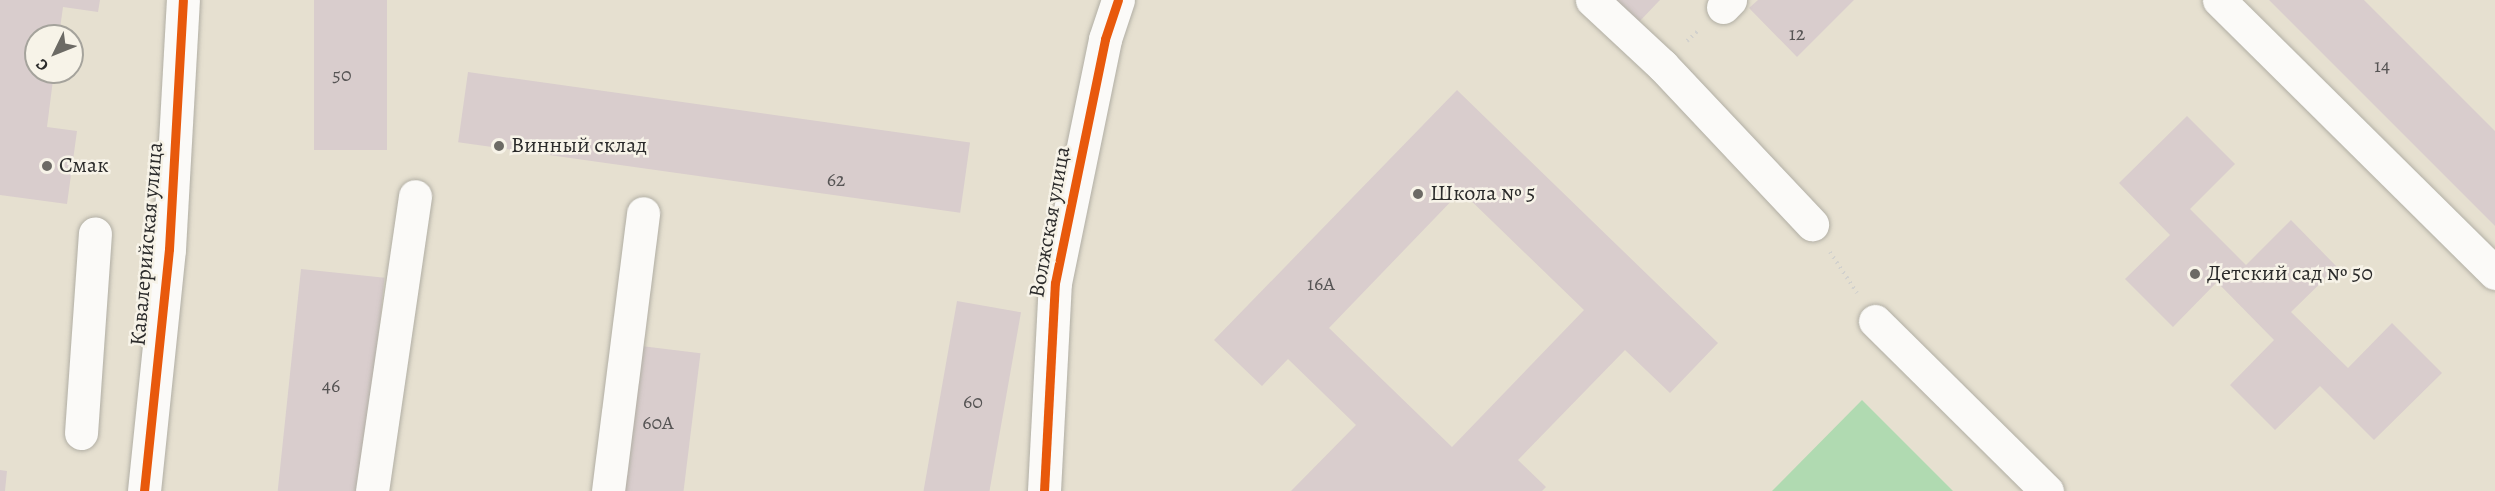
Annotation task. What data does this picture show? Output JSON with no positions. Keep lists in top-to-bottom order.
{
  "streets": {
    "street": ["Волжская улица", "Кавалерийская улица"]
  },
  "places": [
    "Винный склад",
    "Смак",
    "Школа № 5",
    "Детский сад № 50"
  ],
  "house_numbers": [
    "12",
    "14",
    "50",
    "62",
    "16А",
    "46",
    "60",
    "60А"
  ],
  "north": "bottom left"
}
